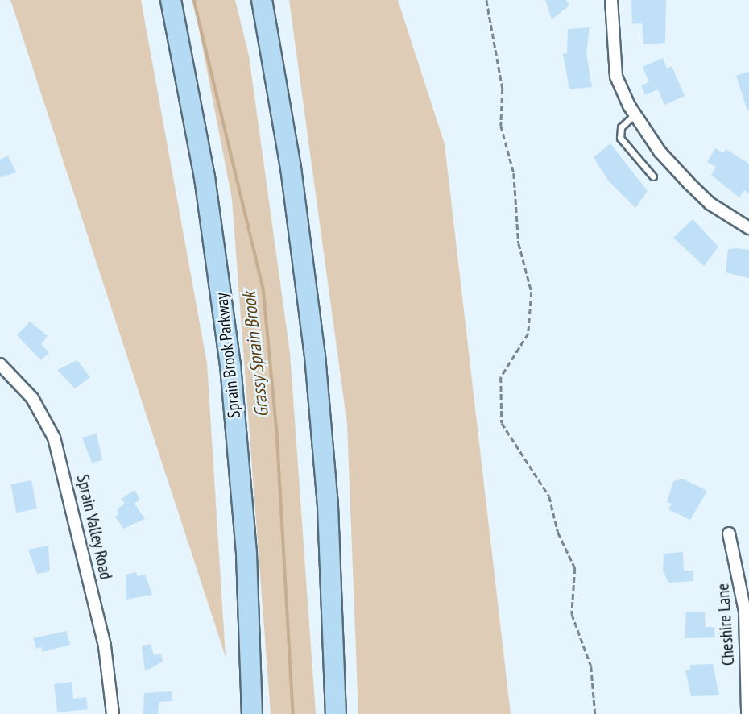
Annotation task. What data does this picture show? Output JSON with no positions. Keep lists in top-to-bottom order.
{
  "streets": {
    "highway": ["Sprain Brook Parkway"],
    "street": ["Sprain Valley Road", "Cheshire Lane"]
  },
  "water": ["Grassy Sprain Brook"]
}
